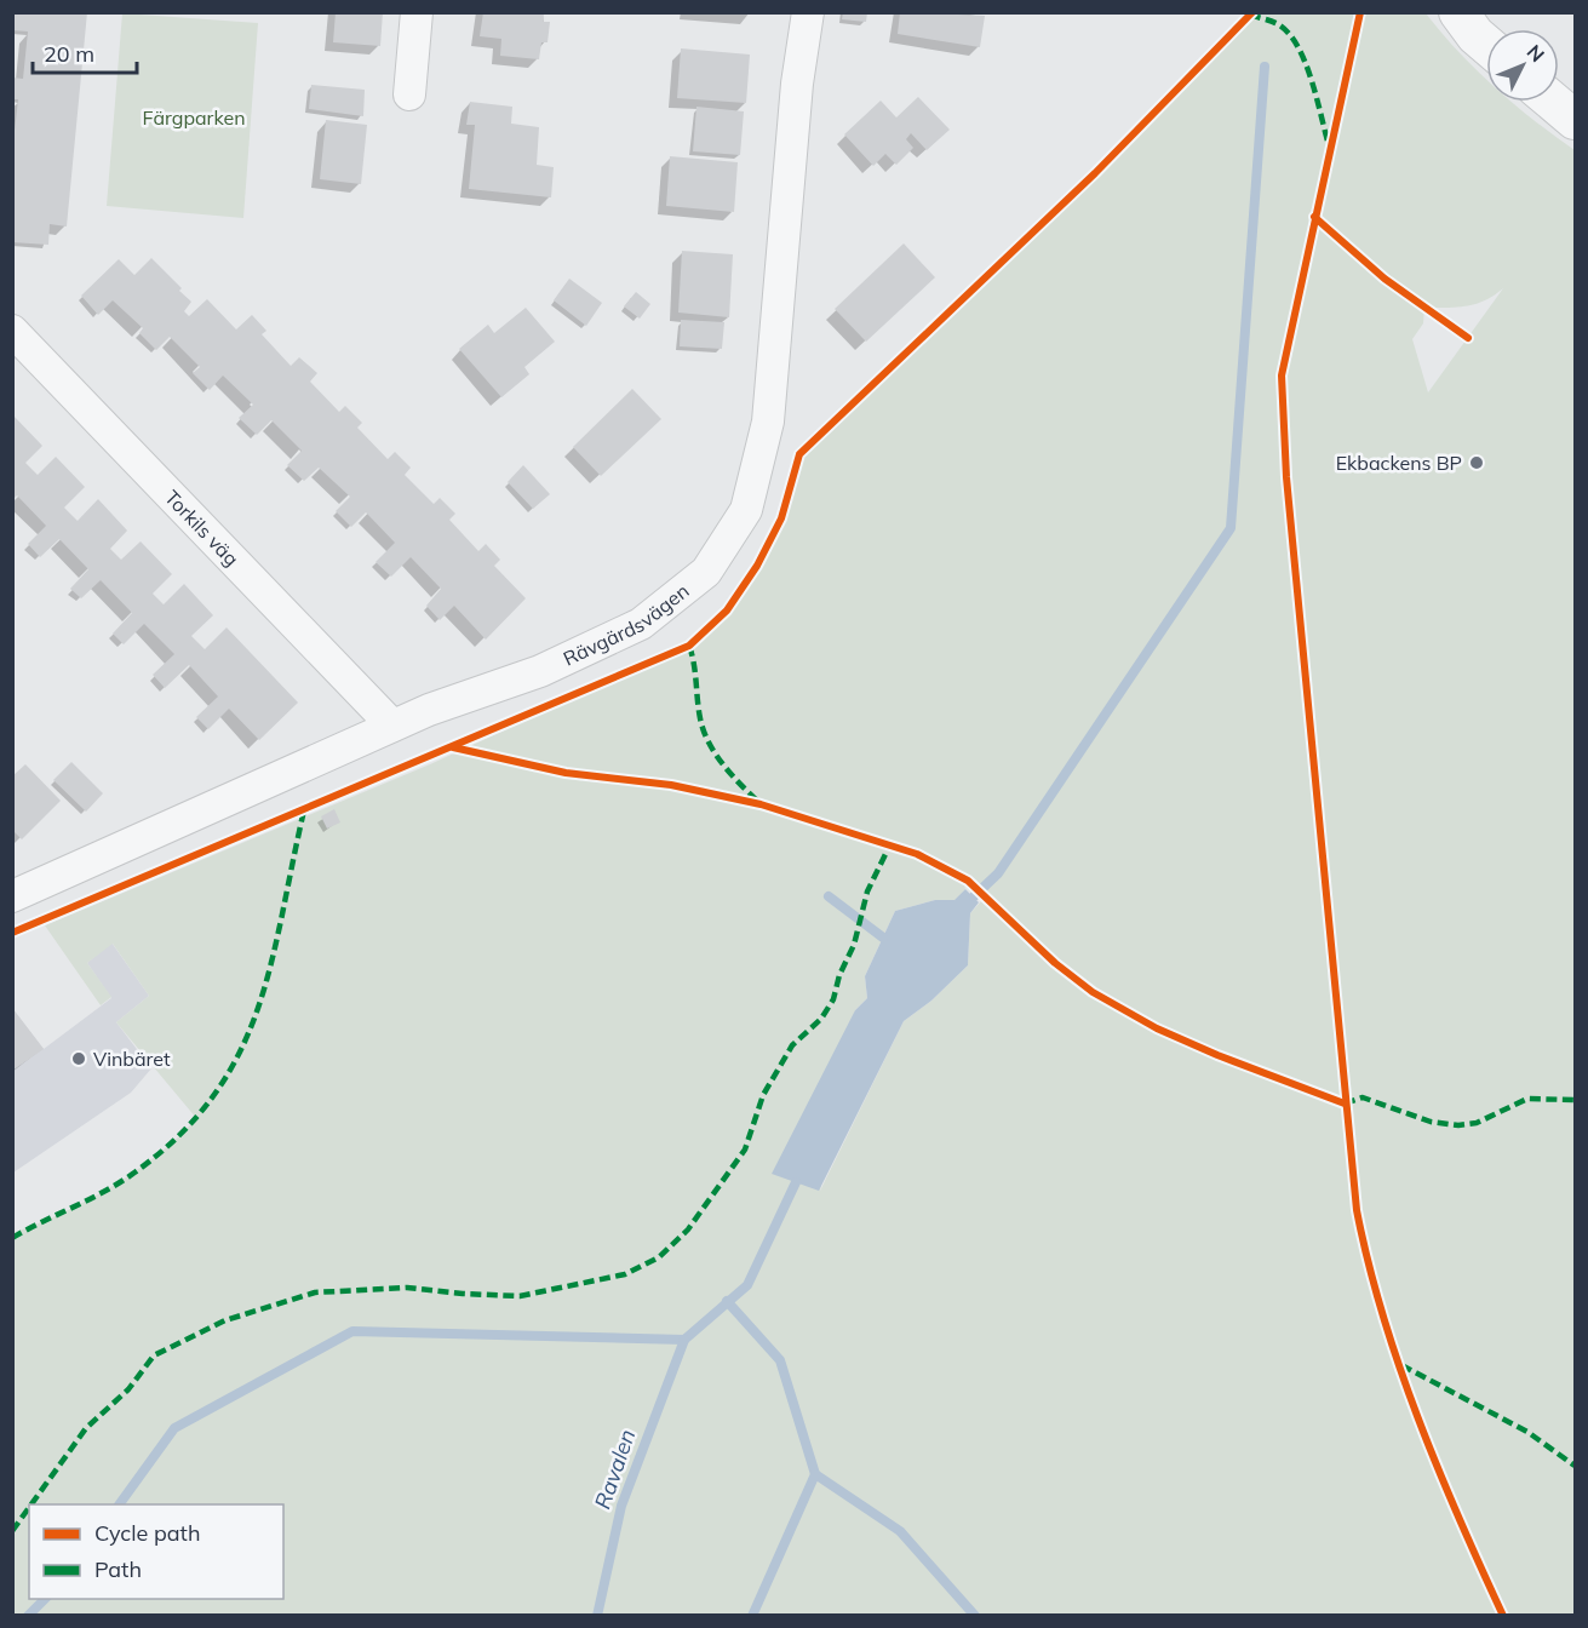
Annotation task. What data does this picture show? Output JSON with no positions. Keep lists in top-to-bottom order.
{
  "streets": {
    "street": ["Torkils väg", "Rävgärdsvägen"]
  },
  "crossings": [
    ["Torkils väg", "Rävgärdsvägen"]
  ],
  "water": ["Ravalen"],
  "parks": ["Färgparken"],
  "places": ["Ekbackens BP", "Vinbäret"],
  "legend": ["Cycle path", "Path"],
  "scale_bar": "20 m",
  "north": "top right"
}
